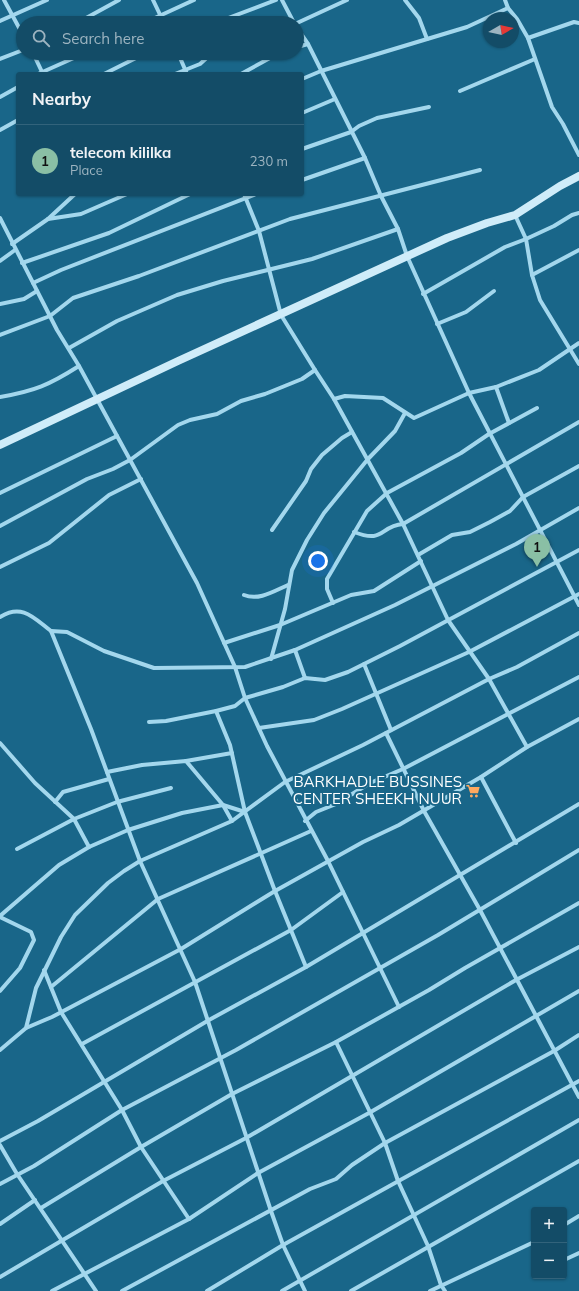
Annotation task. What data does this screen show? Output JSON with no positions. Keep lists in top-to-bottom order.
{
  "places": {
    "supermarket": ["BARKHADLE BUSSINES CENTER SHEEKH NUUR"]
  },
  "north": "right",
  "page": {
    "search": "Search here",
    "heading": "Nearby",
    "list": [
      {
        "mark": "1",
        "name": "telecom kililka",
        "note": "Place",
        "value": "230 m"
      }
    ],
    "pins": "1",
    "map_buttons": ["+", "−"]
  }
}
